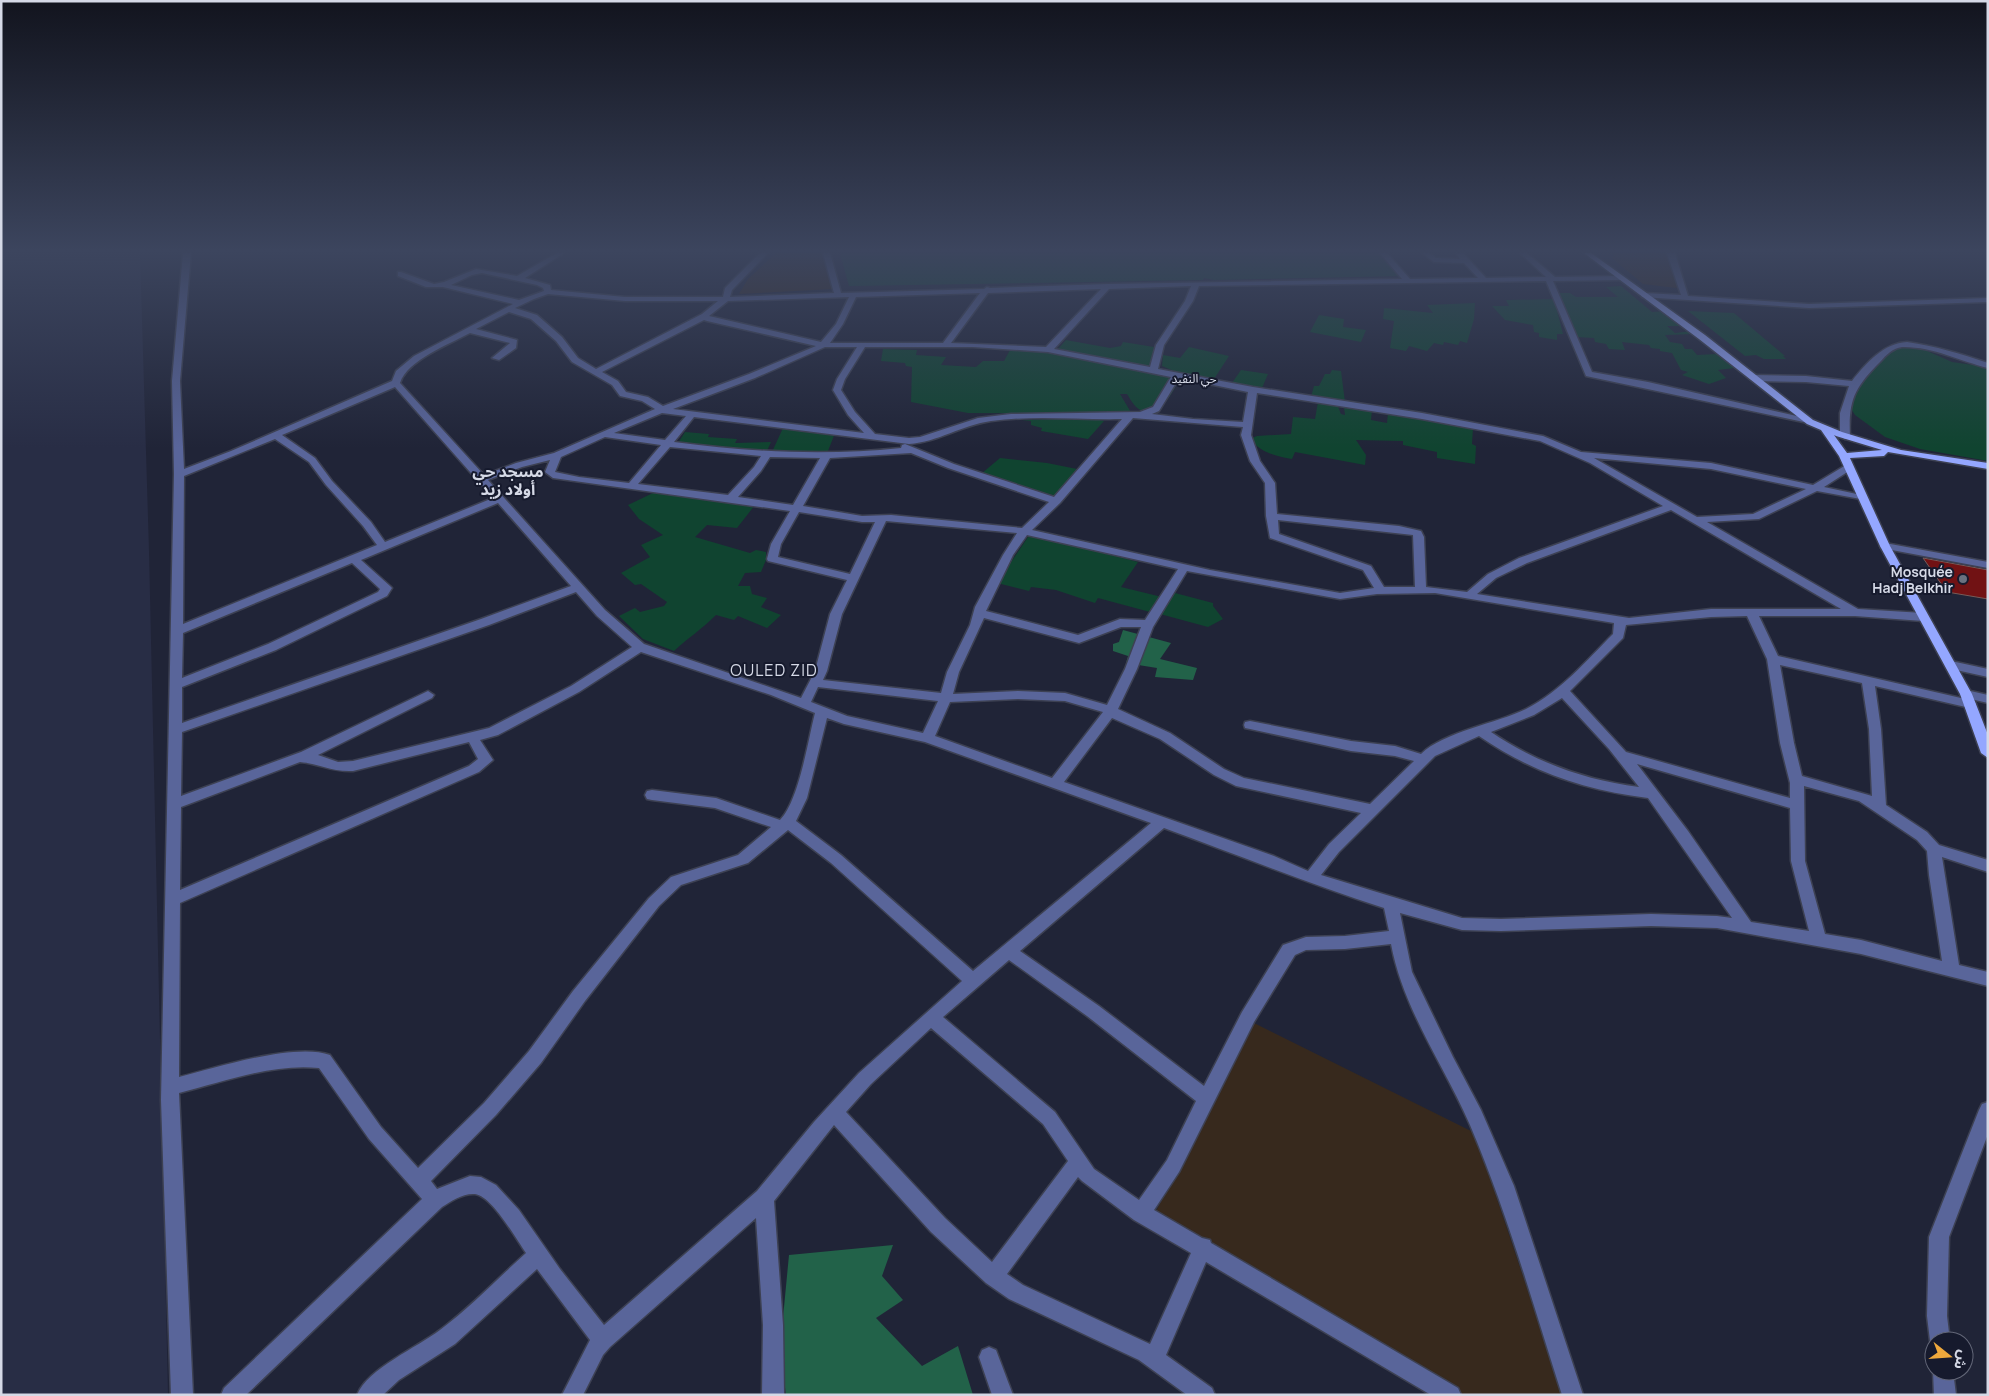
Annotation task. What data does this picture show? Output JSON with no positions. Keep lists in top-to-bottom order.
{
  "districts": ["حي النفيد", "مسجد حي أولاد زيد", "OULED ZID"],
  "places": ["Mosquée Hadj Belkhir"],
  "north": "right"
}
